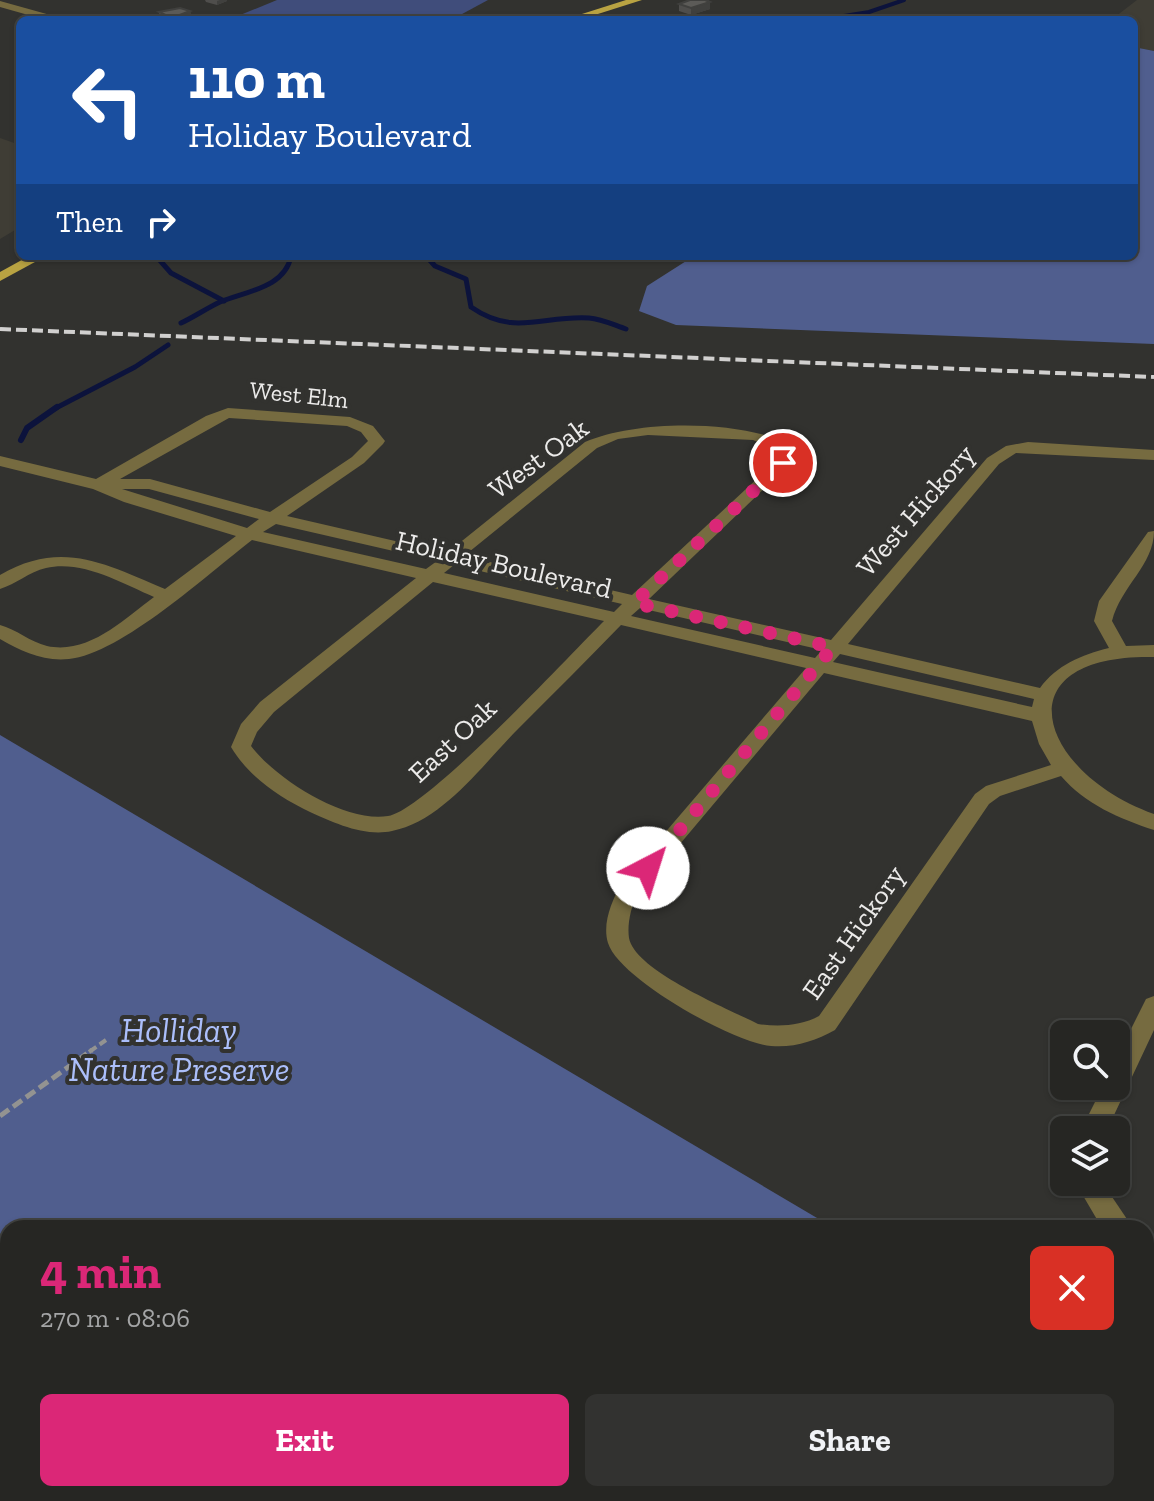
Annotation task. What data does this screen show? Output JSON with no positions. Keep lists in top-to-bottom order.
{
  "streets": {
    "street": [
      "West Elm",
      "West Oak",
      "West Hickory",
      "Holiday Boulevard",
      "East Oak",
      "East Hickory"
    ]
  },
  "crossings": [
    ["West Elm", "Holiday Boulevard"],
    ["West Oak", "Holiday Boulevard"],
    ["West Oak", "East Oak"],
    ["West Hickory", "Holiday Boulevard"],
    ["West Hickory", "East Hickory"],
    ["Holiday Boulevard", "East Oak"],
    ["Holiday Boulevard", "East Hickory"]
  ],
  "parks": ["Holliday Nature Preserve"],
  "page": {
    "turn": ["110 m", "Holiday Boulevard"],
    "then": "Then",
    "heading": ["4 min", "270 m · 08:06"],
    "buttons": ["Exit", "Share"]
  }
}
